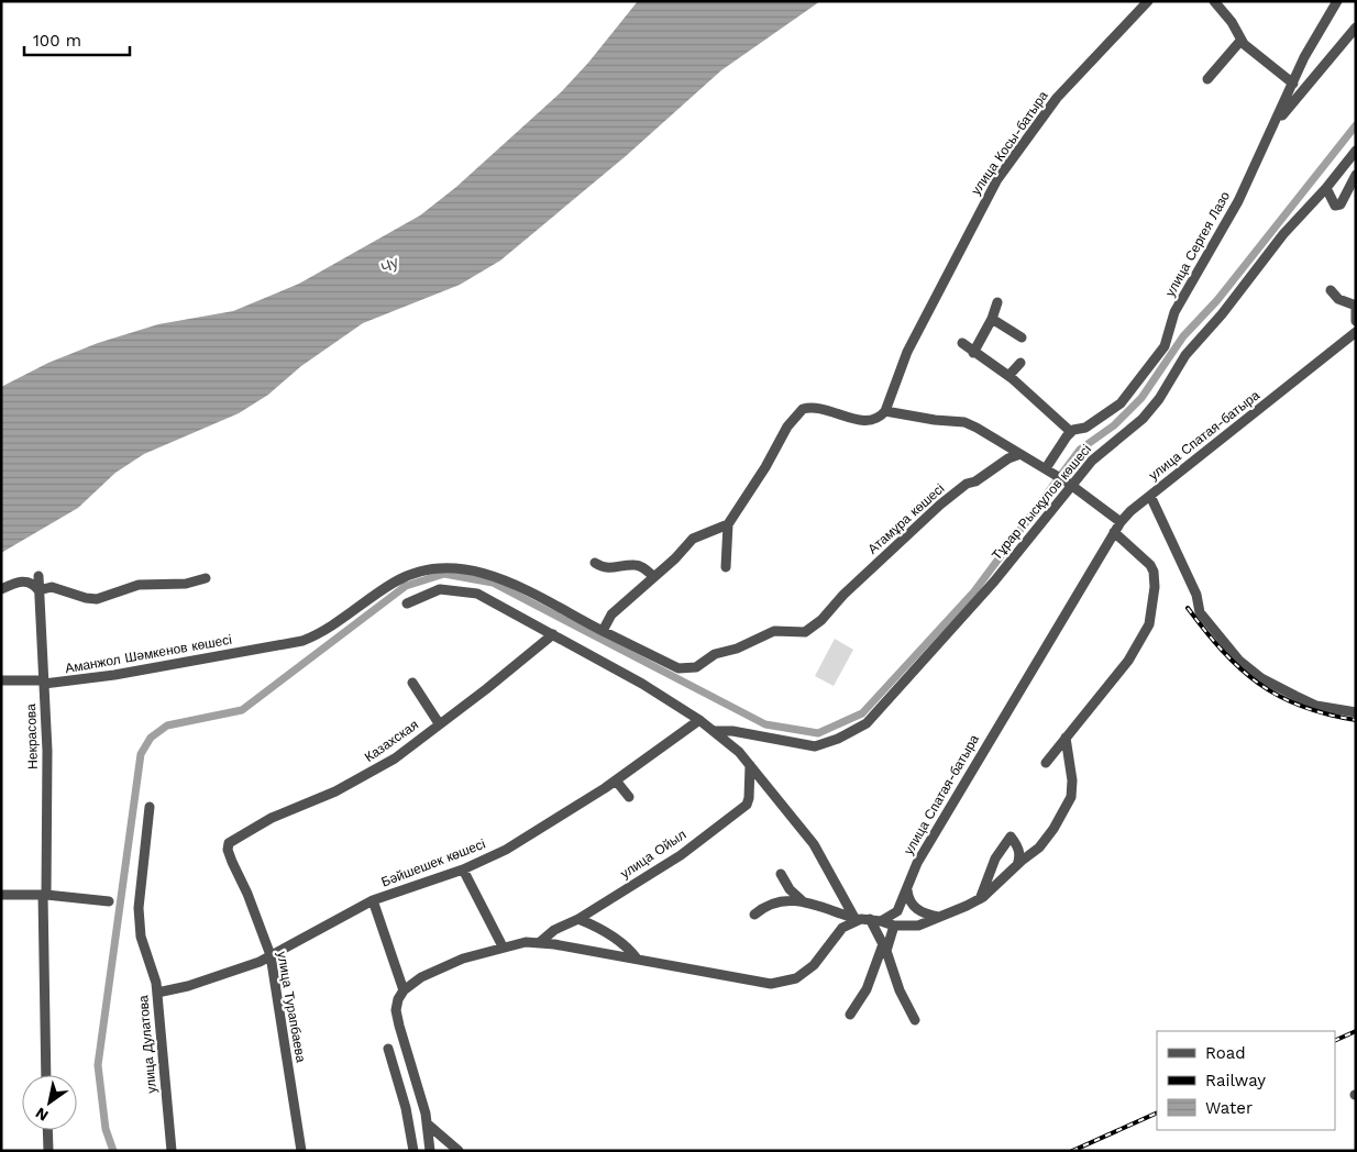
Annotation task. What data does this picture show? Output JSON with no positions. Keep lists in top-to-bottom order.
{
  "streets": {
    "street": [
      "улица Косы-батыра",
      "улица Сергея Лазо",
      "улица Спатая-батыра",
      "Тұрар Рысқұлов көшесі",
      "Атамұра көшесі",
      "Аманжол Шәмкенов көшесі",
      "Некрасова",
      "Казахская",
      "улица Ойыл",
      "Бәйшешек көшесі",
      "улица Турапбаева",
      "улица Дулатова"
    ]
  },
  "crossings": [
    ["улица Спатая-батыра", "улица Ойыл"],
    ["Атамұра көшесі", "Аманжол Шәмкенов көшесі"],
    ["Аманжол Шәмкенов көшесі", "Некрасова"],
    ["Казахская", "улица Турапбаева"],
    ["Бәйшешек көшесі", "улица Турапбаева"],
    ["Бәйшешек көшесі", "улица Дулатова"]
  ],
  "water": ["Чу"],
  "legend": ["Road", "Railway", "Water"],
  "scale_bar": "100 m",
  "north": "bottom left"
}
